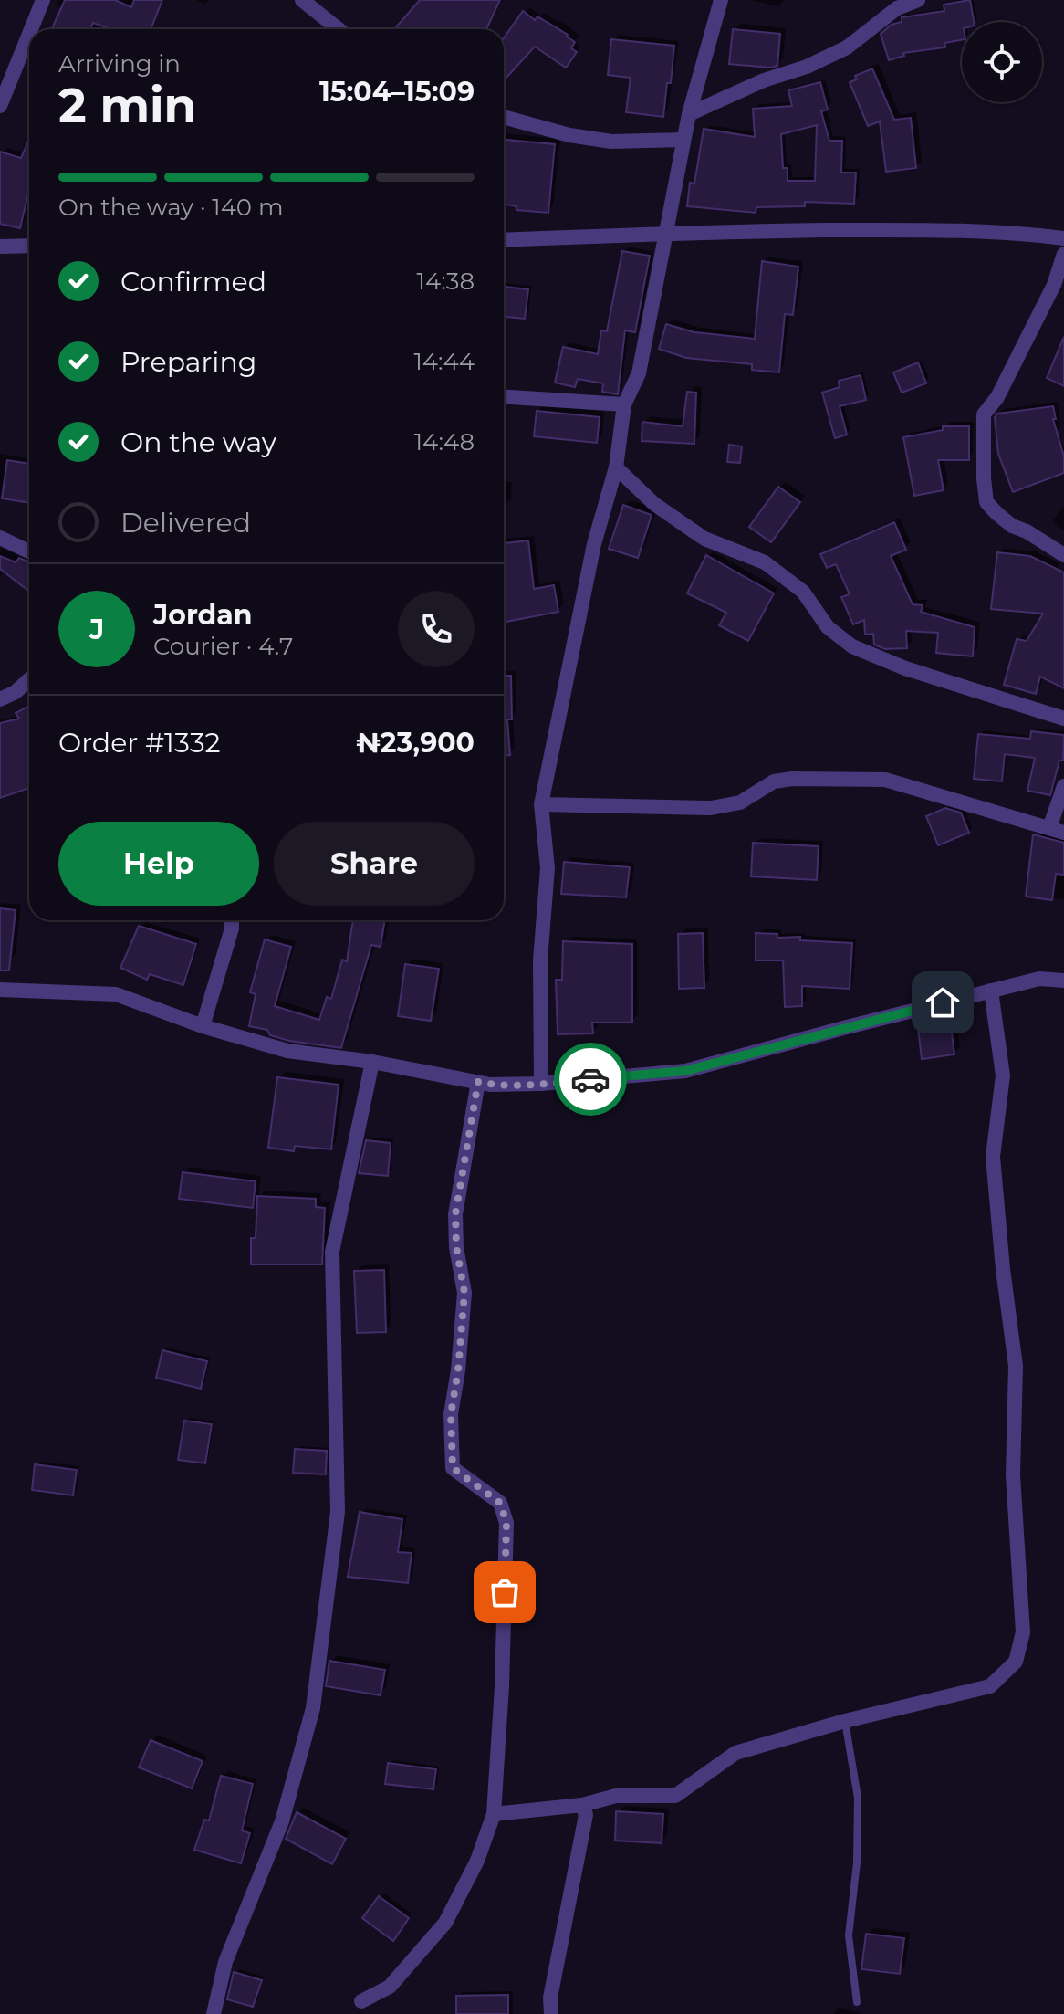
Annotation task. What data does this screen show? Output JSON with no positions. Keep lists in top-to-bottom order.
{
  "page": {
    "heading": ["2 min", "Arriving in", "15:04–15:09"],
    "panel": [
      "Jordan",
      "Courier · 4.7",
      "Order #1332",
      "₦23,900"
    ],
    "bar": "On the way · 140 m",
    "list": [
      ["Confirmed", "14:38"],
      ["Preparing", "14:44"],
      ["On the way", "14:48"],
      "Delivered"
    ],
    "round": "J",
    "buttons": ["Help", "Share"]
  }
}
